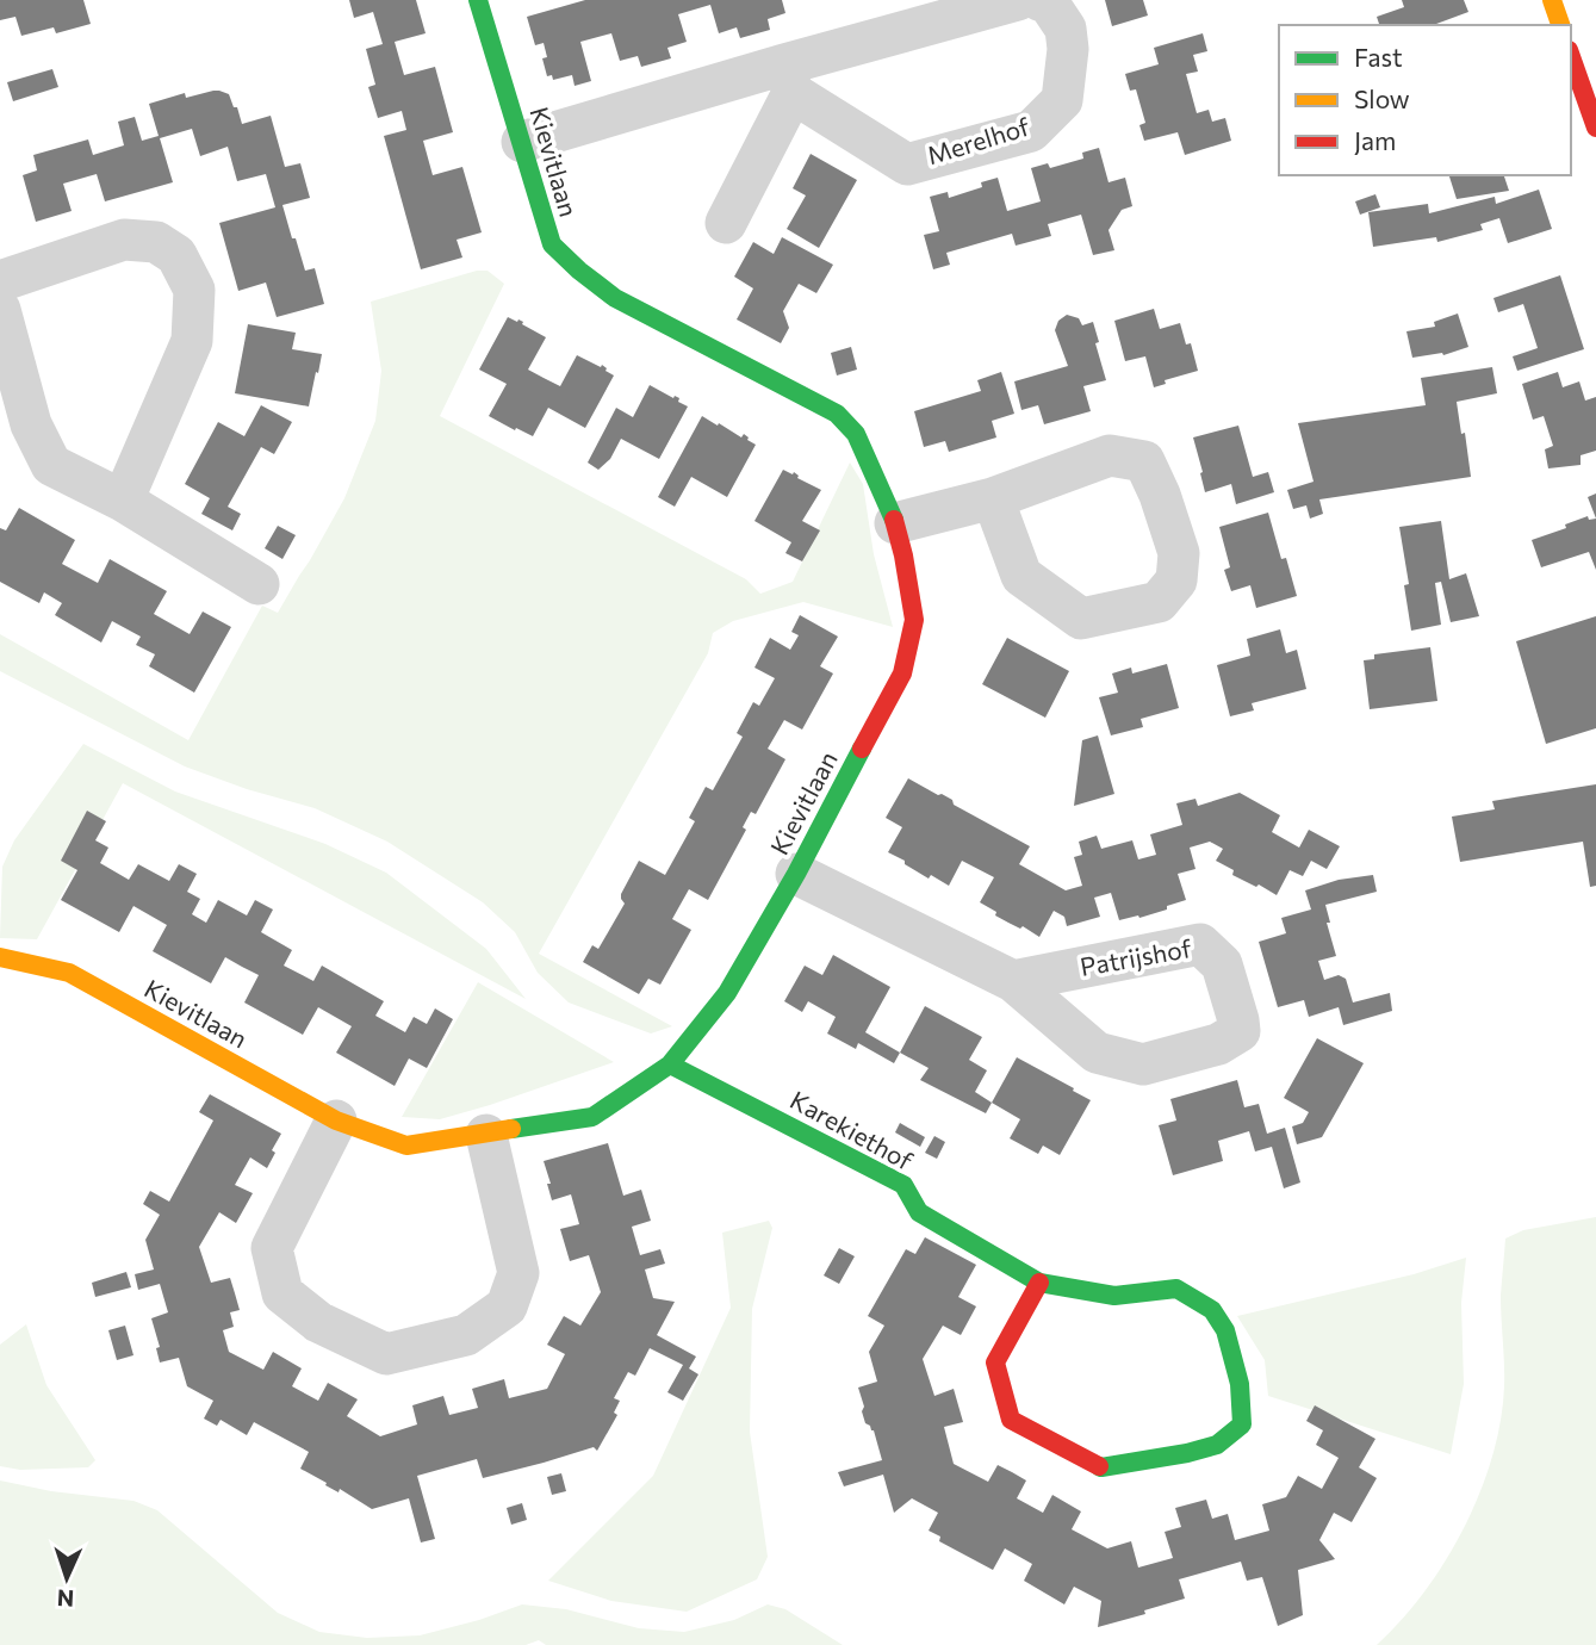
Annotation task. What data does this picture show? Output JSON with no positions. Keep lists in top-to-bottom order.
{
  "streets": {
    "street": [
      "Merelhof",
      "Kievitlaan",
      "Patrijshof",
      "Karekiethof"
    ]
  },
  "crossings": [
    ["Kievitlaan", "Patrijshof"],
    ["Kievitlaan", "Karekiethof"]
  ],
  "legend": ["Fast", "Slow", "Jam"],
  "north": "bottom"
}
